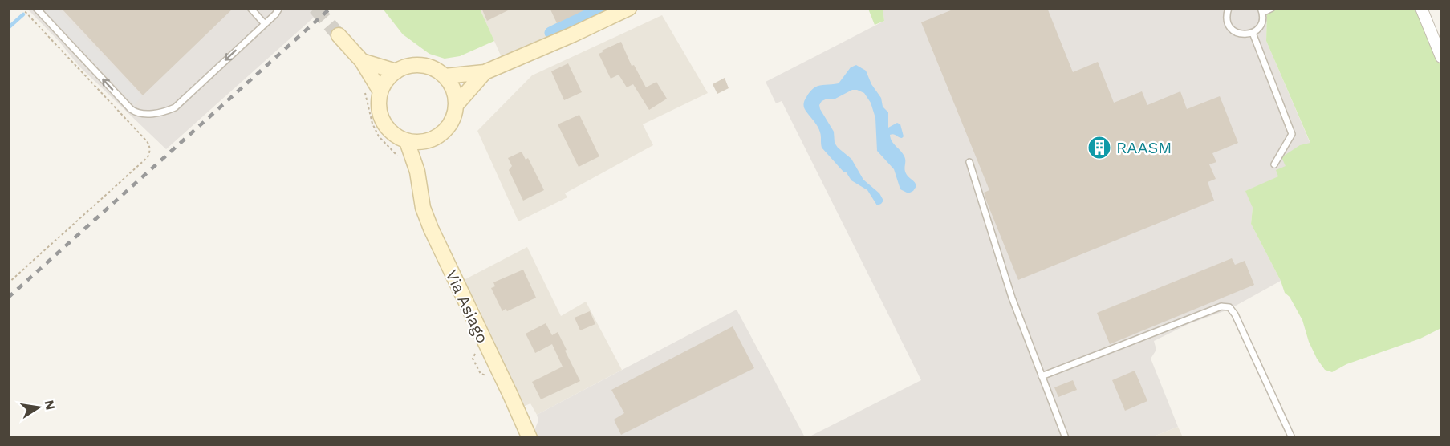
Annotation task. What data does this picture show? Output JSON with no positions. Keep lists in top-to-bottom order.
{
  "streets": {
    "main road": ["Via Asiago"]
  },
  "places": {
    "building": ["RAASM"]
  },
  "north": "right"
}
